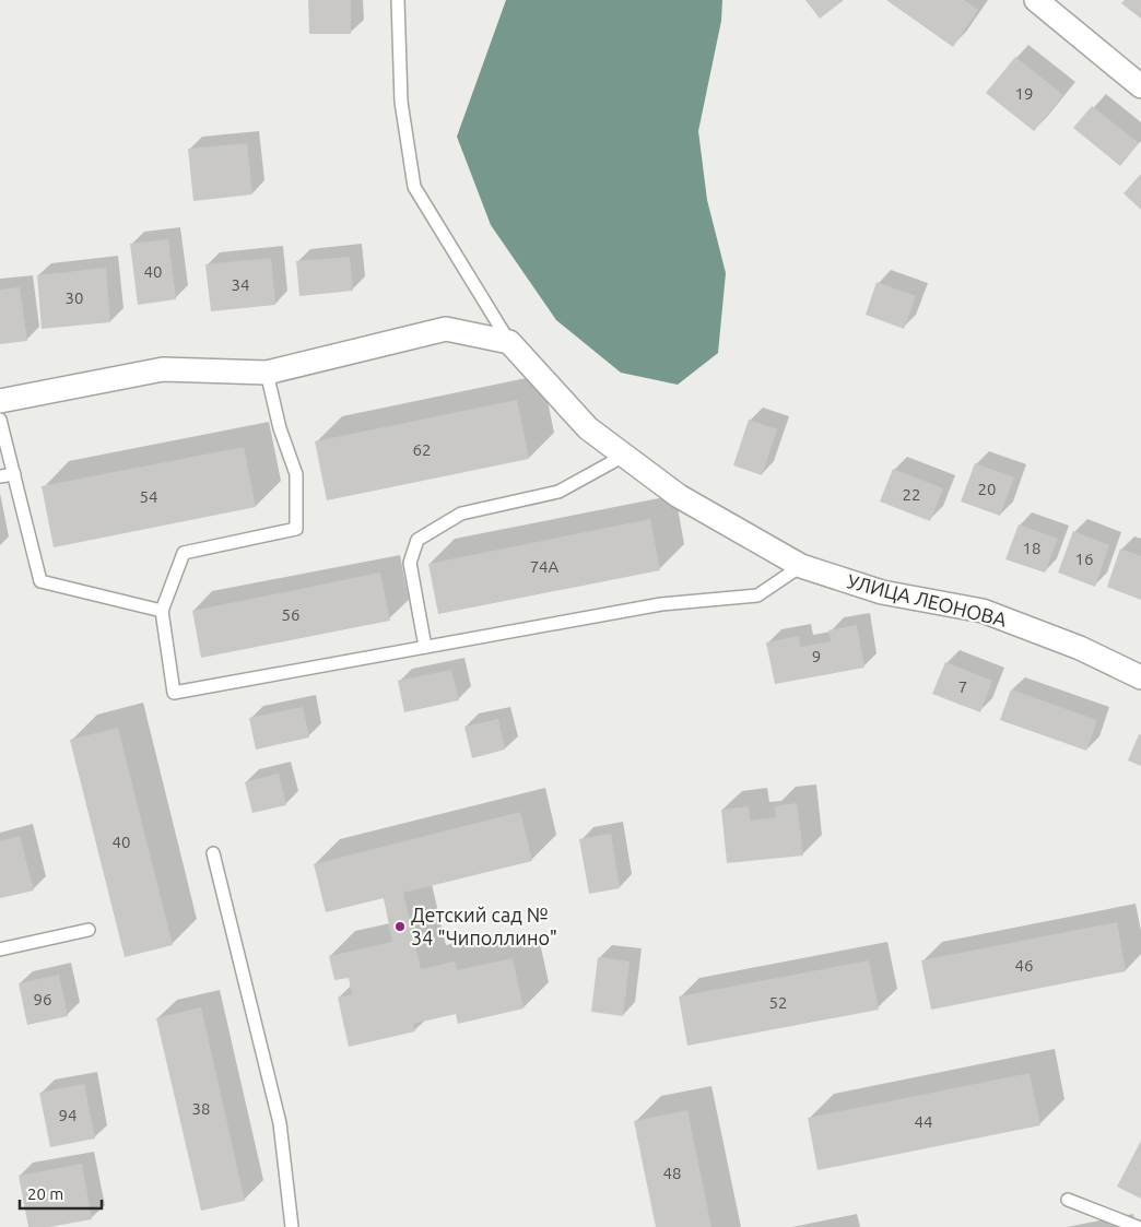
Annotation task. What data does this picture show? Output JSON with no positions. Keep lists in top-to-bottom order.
{
  "streets": {
    "street": ["УЛИЦА ЛЕОНОВА"]
  },
  "places": ["Детский сад № 34 \"Чиполлино\""],
  "house_numbers": [
    "19",
    "40",
    "34",
    "30",
    "62",
    "20",
    "22",
    "54",
    "18",
    "16",
    "74А",
    "56",
    "9",
    "7",
    "40",
    "46",
    "96",
    "52",
    "38",
    "94",
    "44",
    "48"
  ],
  "scale_bar": "20 m"
}
